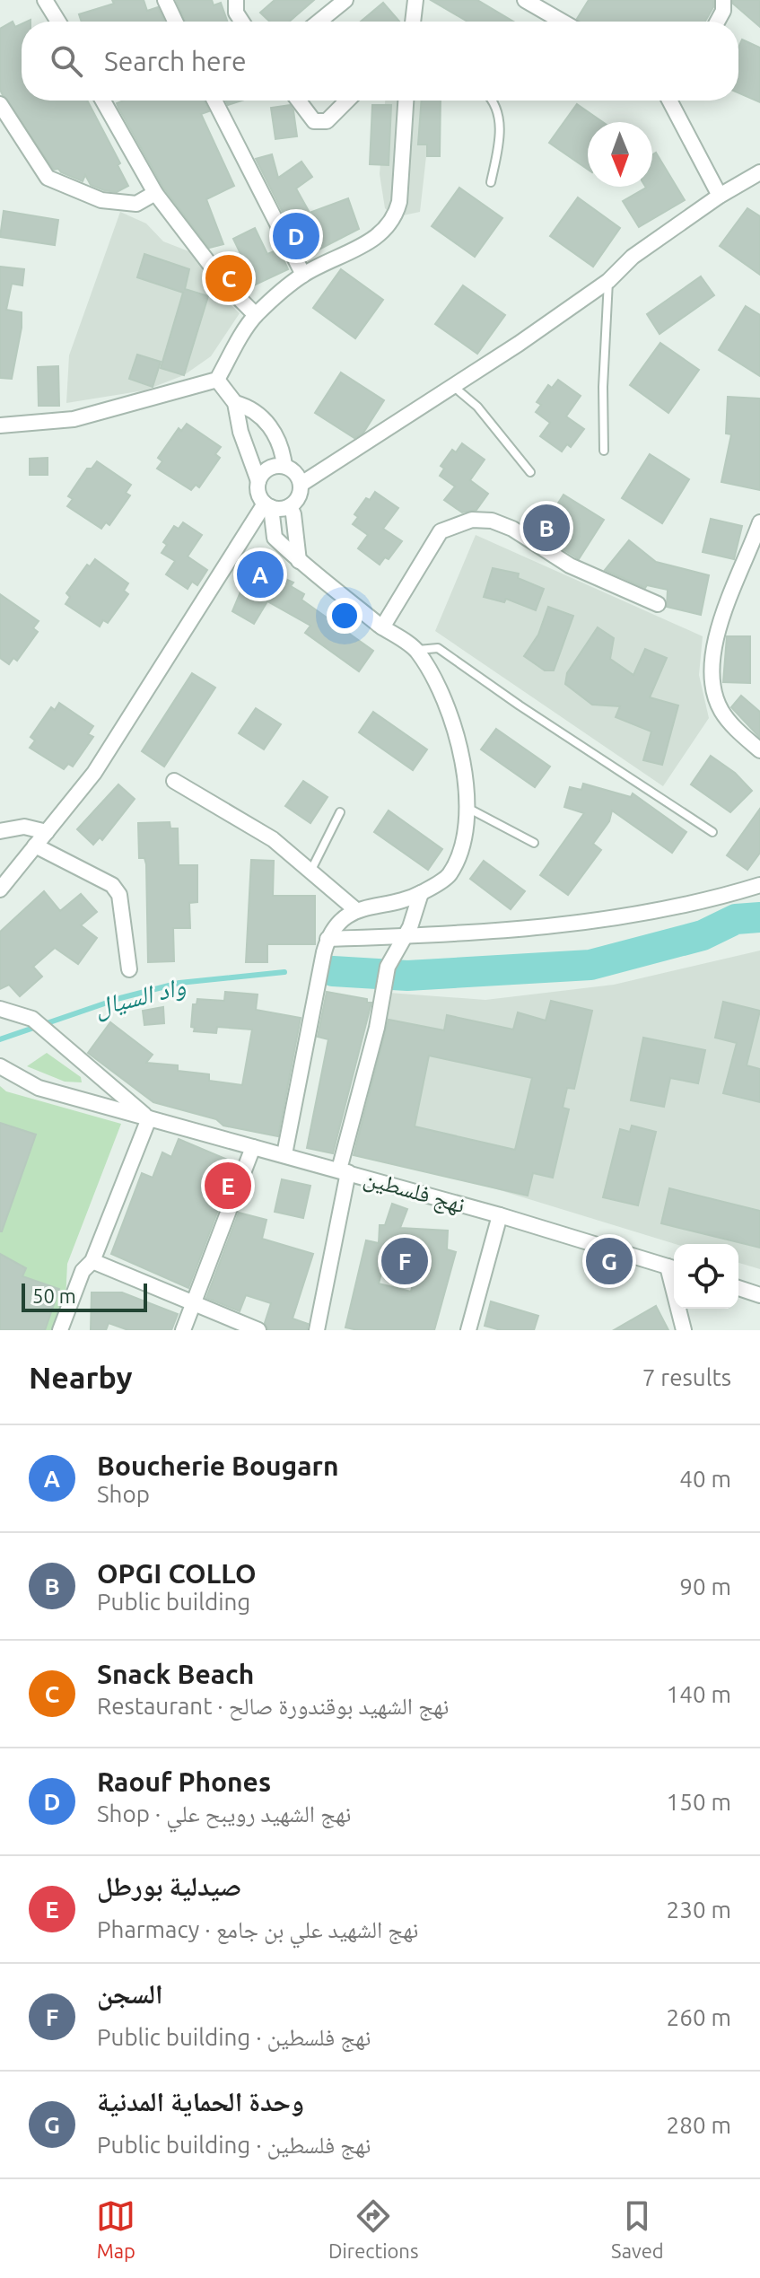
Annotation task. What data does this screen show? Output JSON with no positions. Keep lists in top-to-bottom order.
{
  "streets": {
    "street": ["نهج فلسطين"]
  },
  "water": ["واد السيال"],
  "scale_bar": "50 m",
  "north": "bottom",
  "page": {
    "search": "Search here",
    "pins": [
      "D",
      "C",
      "B",
      "A",
      "E",
      "F",
      "G"
    ],
    "scale": "50 m",
    "heading": ["Nearby", "7 results"],
    "list": [
      {
        "mark": "A",
        "name": "Boucherie Bougarn",
        "note": "Shop",
        "value": "40 m"
      },
      {
        "mark": "B",
        "name": "OPGI COLLO",
        "note": "Public building",
        "value": "90 m"
      },
      {
        "mark": "C",
        "name": "Snack Beach",
        "note": "Restaurant · نهج الشهيد بوقندورة صالح",
        "value": "140 m"
      },
      {
        "mark": "D",
        "name": "Raouf Phones",
        "note": "Shop · نهج الشهيد رويبح علي",
        "value": "150 m"
      },
      {
        "mark": "E",
        "name": "صيدلية بورطل",
        "note": "Pharmacy · نهج الشهيد علي بن جامع",
        "value": "230 m"
      },
      {
        "mark": "F",
        "name": "السجن",
        "note": "Public building · نهج فلسطين",
        "value": "260 m"
      },
      {
        "mark": "G",
        "name": "وحدة الحماية المدنية",
        "note": "Public building · نهج فلسطين",
        "value": "280 m"
      }
    ],
    "nav": ["Map", "Directions", "Saved"]
  }
}
